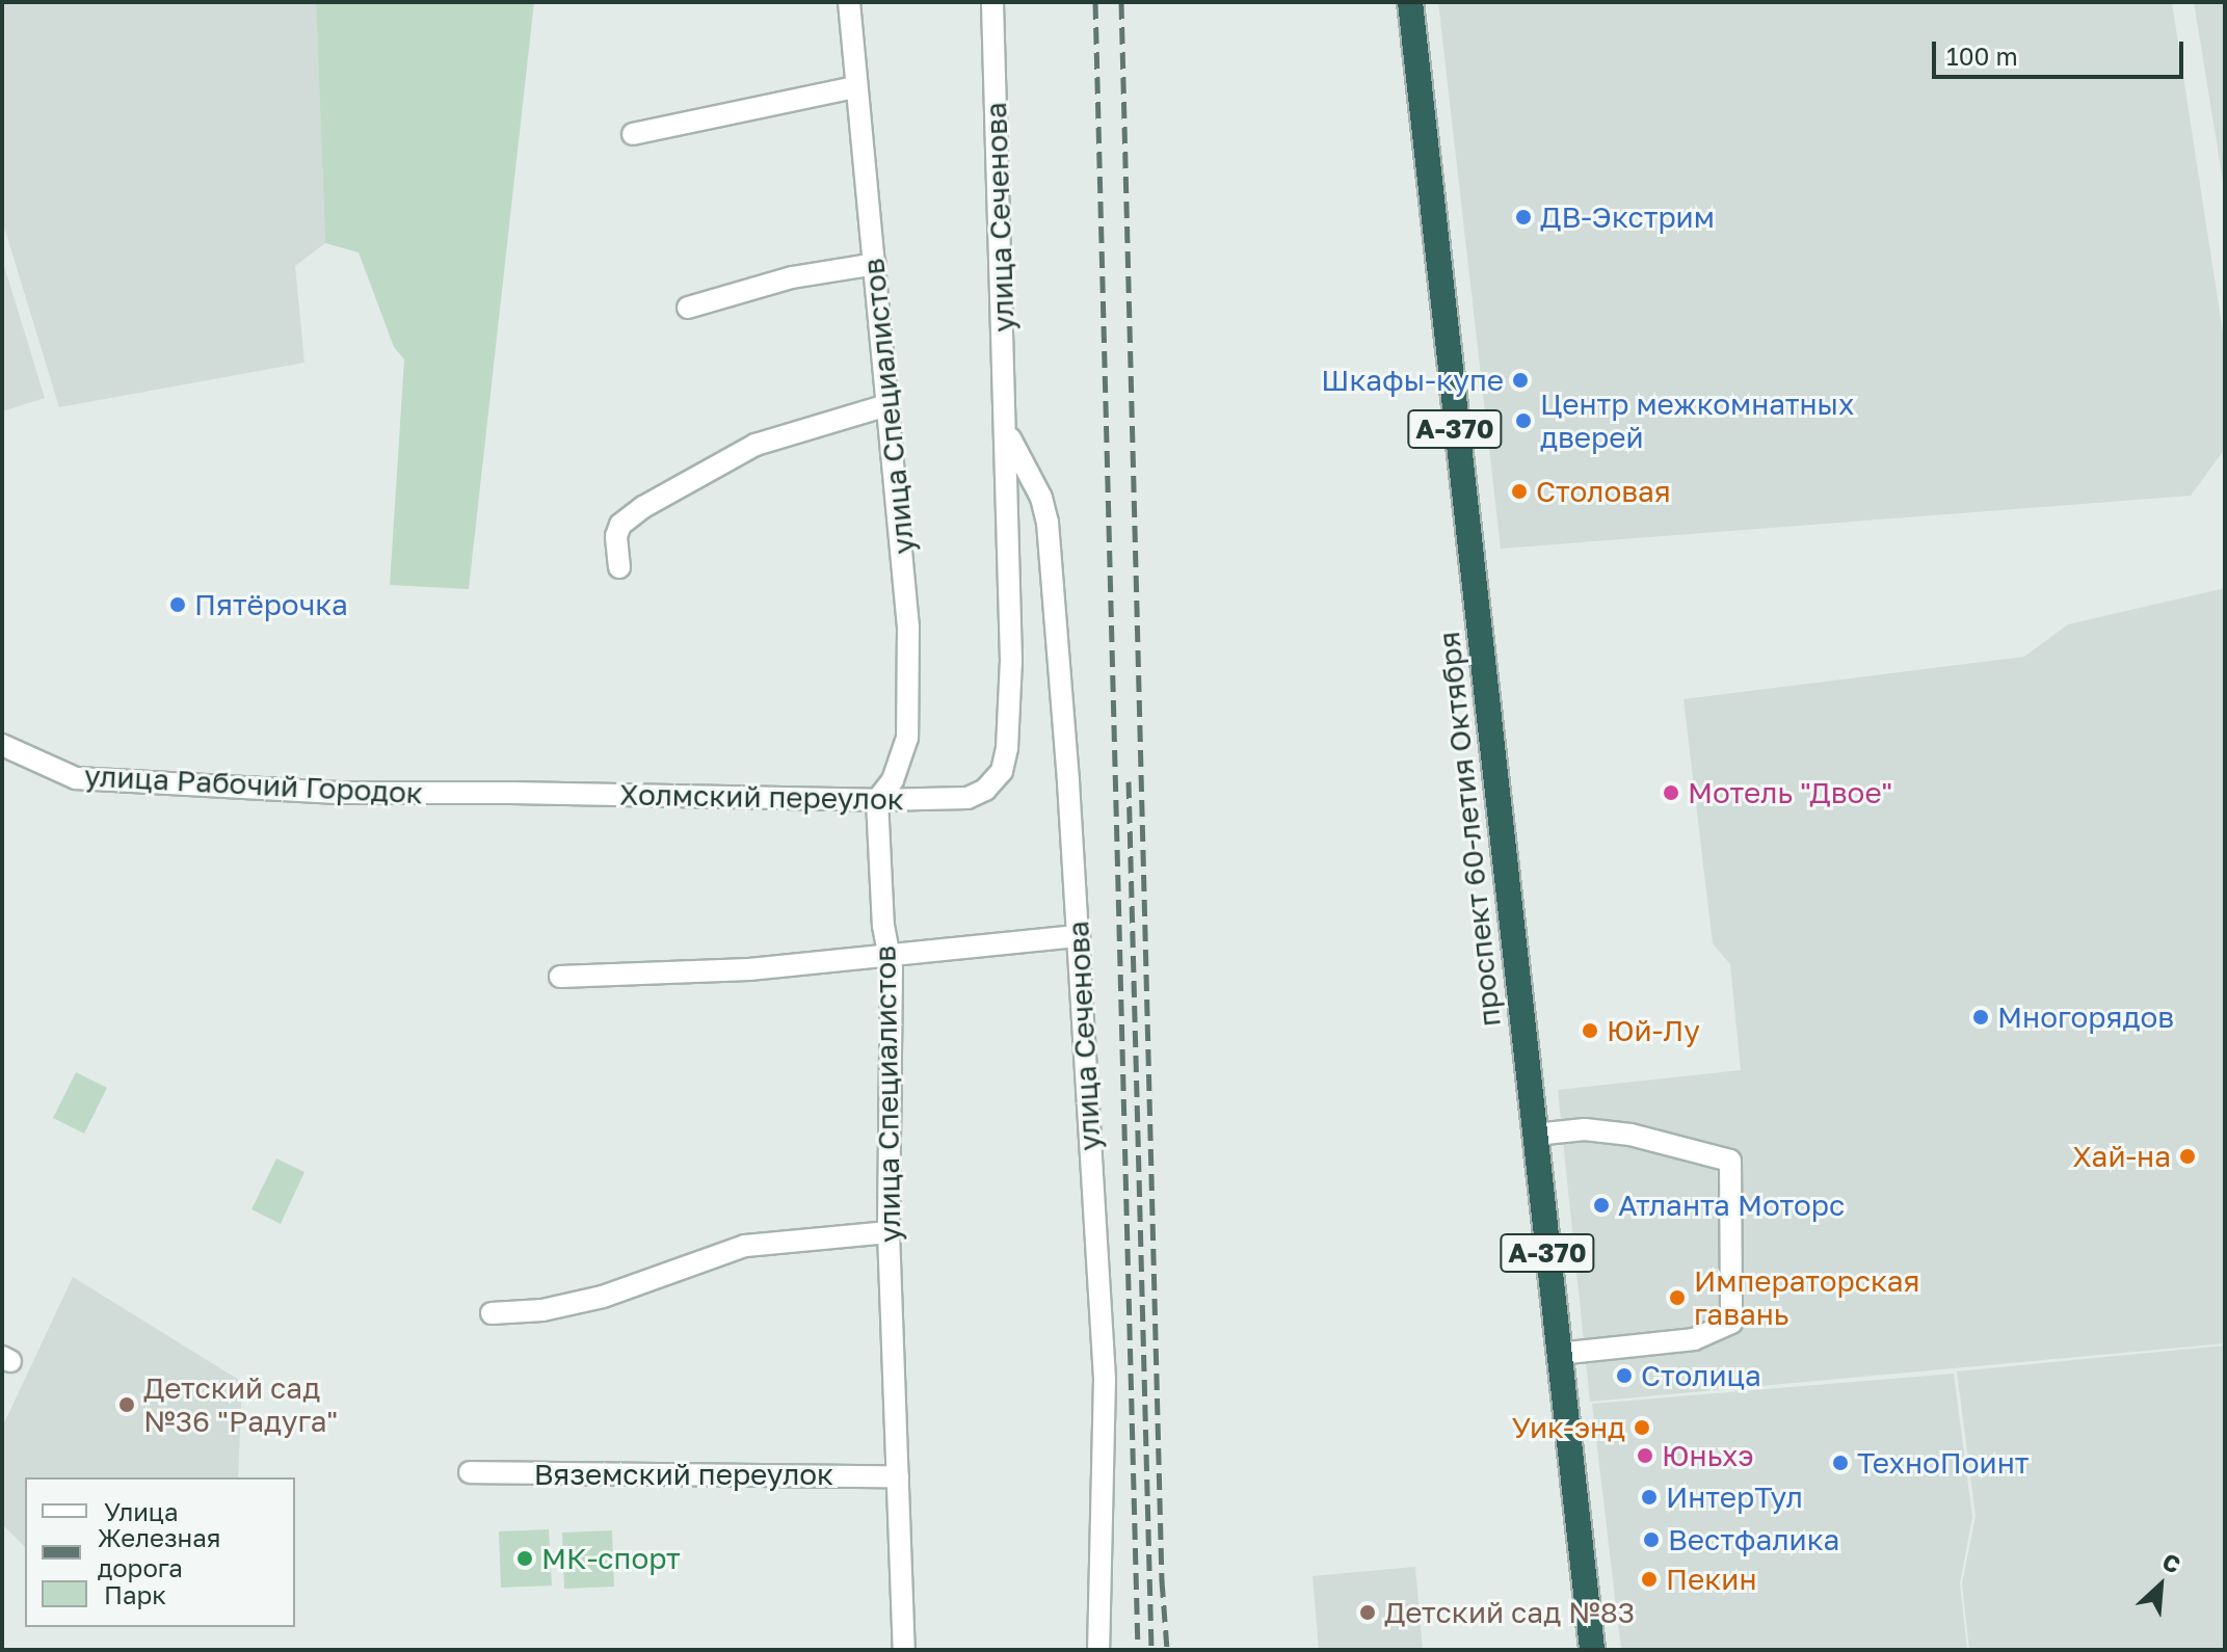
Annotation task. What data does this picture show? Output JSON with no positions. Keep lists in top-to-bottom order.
{
  "streets": {
    "highway": ["А-370", "проспект 60-летия Октября"],
    "street": [
      "улица Сеченова",
      "улица Специалистов",
      "улица Рабочий Городок",
      "Холмский переулок",
      "Вяземский переулок"
    ]
  },
  "crossings": [
    ["улица Сеченова", "Холмский переулок"],
    ["улица Специалистов", "Холмский переулок"],
    ["улица Специалистов", "Вяземский переулок"],
    ["улица Рабочий Городок", "Холмский переулок"]
  ],
  "places": [
    "ДВ-Экстрим",
    "Шкафы-купе",
    "Центр межкомнатных дверей",
    "Столовая",
    "Пятёрочка",
    "Мотель \"Двое\"",
    "Многорядов",
    "Юй-Лу",
    "Хай-на",
    "Атланта Моторс",
    "Императорская гавань",
    "Столица",
    "Детский сад №36 \"Радуга\"",
    "Уик-энд",
    "Юньхэ",
    "ТехноПоинт",
    "ИнтерТул",
    "Вестфалика",
    "МК-спорт",
    "Пекин",
    "Детский сад №83"
  ],
  "legend": ["Улица", "Железная дорога", "Парк"],
  "scale_bar": "100 m",
  "north": "top right"
}
